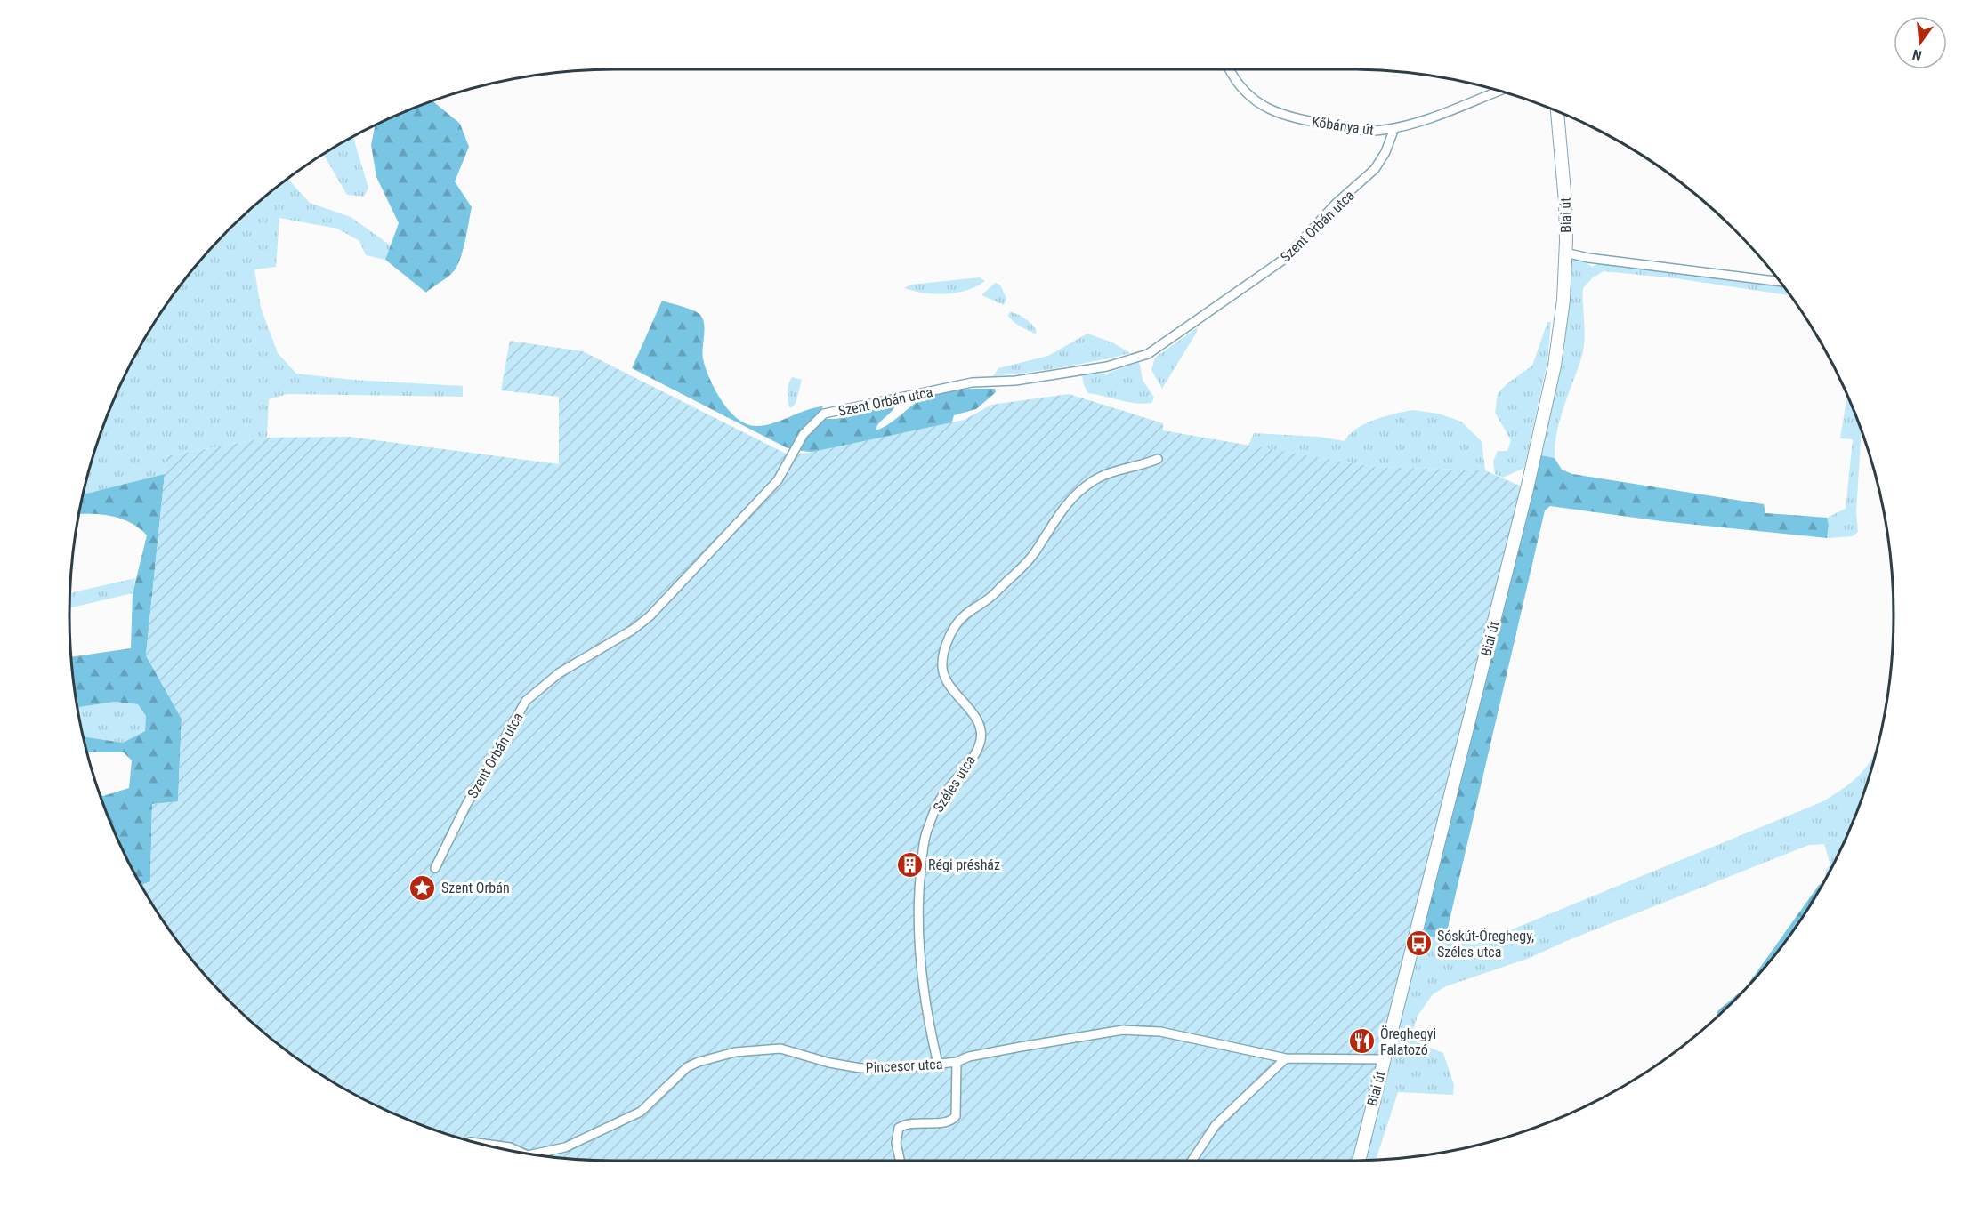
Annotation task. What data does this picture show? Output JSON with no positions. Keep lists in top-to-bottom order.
{
  "streets": {
    "main road": ["Biai út"],
    "street": [
      "Kőbánya út",
      "Szent Orbán utca",
      "Széles utca",
      "Pincesor utca"
    ]
  },
  "crossings": [
    ["Kőbánya út", "Szent Orbán utca"],
    ["Széles utca", "Pincesor utca"]
  ],
  "places": {
    "building": ["Régi présház"],
    "place": ["Szent Orbán"],
    "bus stop": ["Sóskút-Öreghegy, Széles utca"],
    "restaurant": ["Öreghegyi Falatozó"]
  },
  "north": "bottom"
}
